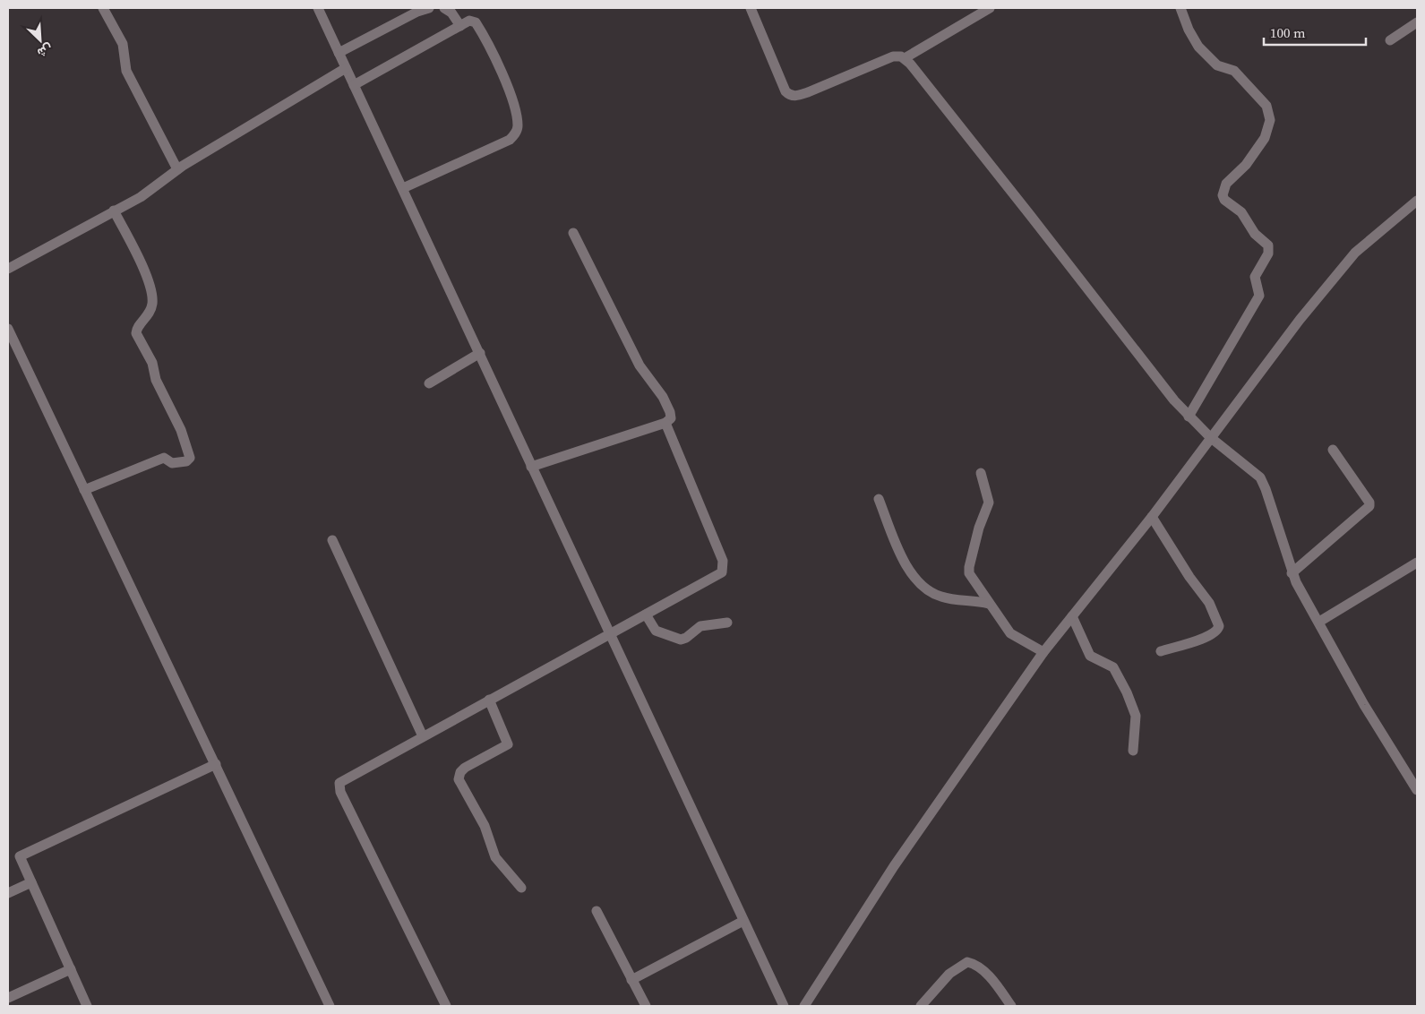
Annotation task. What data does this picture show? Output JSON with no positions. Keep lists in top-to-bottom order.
{
  "scale_bar": "100 m",
  "north": "bottom right"
}
